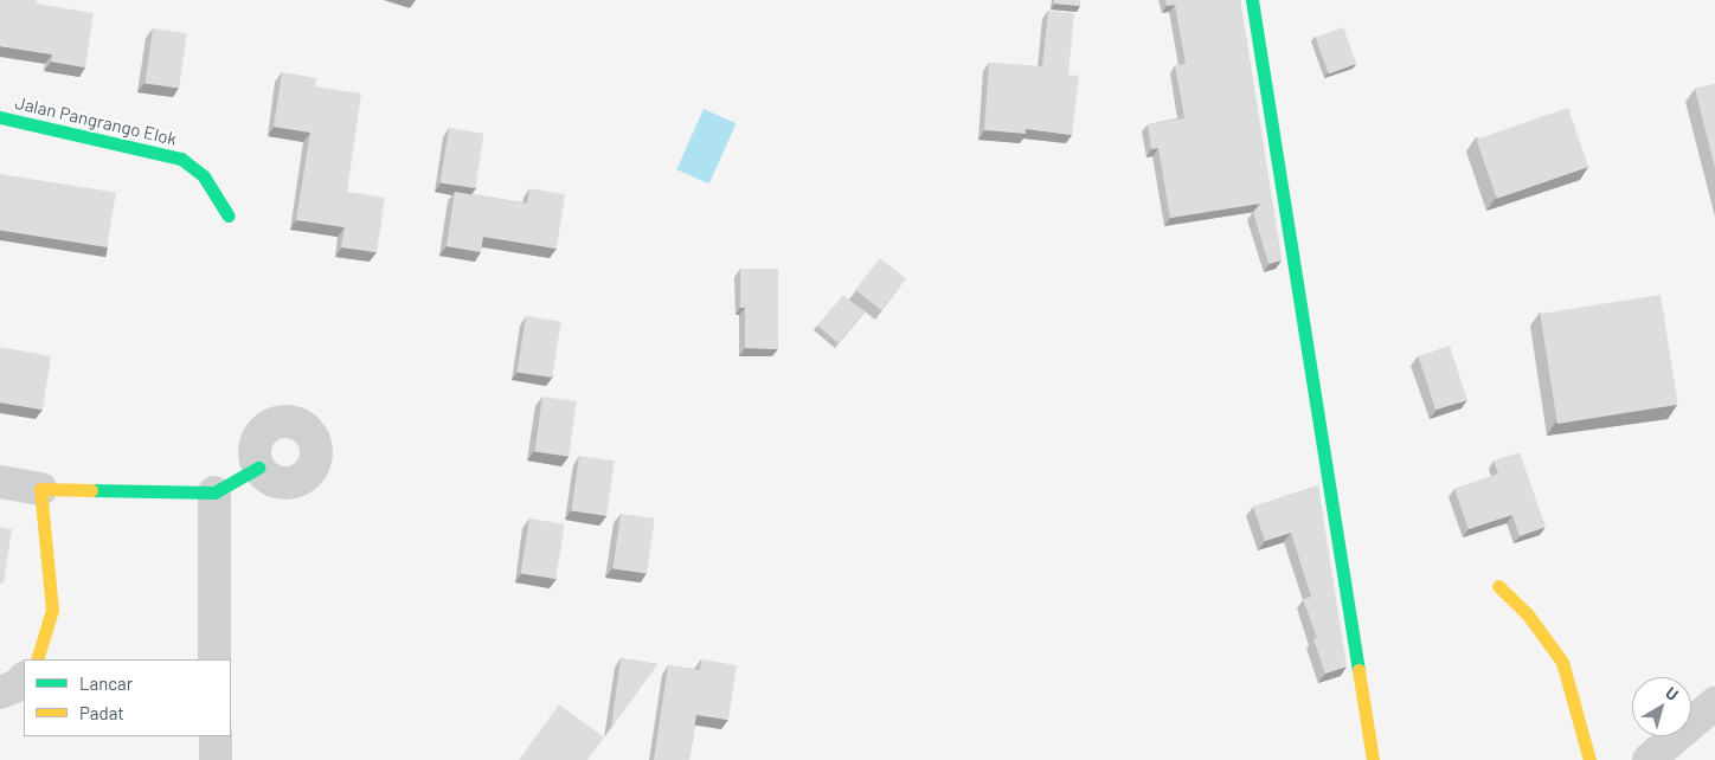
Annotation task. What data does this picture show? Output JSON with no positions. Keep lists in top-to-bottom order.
{
  "streets": {
    "street": ["Jalan Pangrango Elok"]
  },
  "legend": ["Lancar", "Padat"],
  "north": "top right"
}
